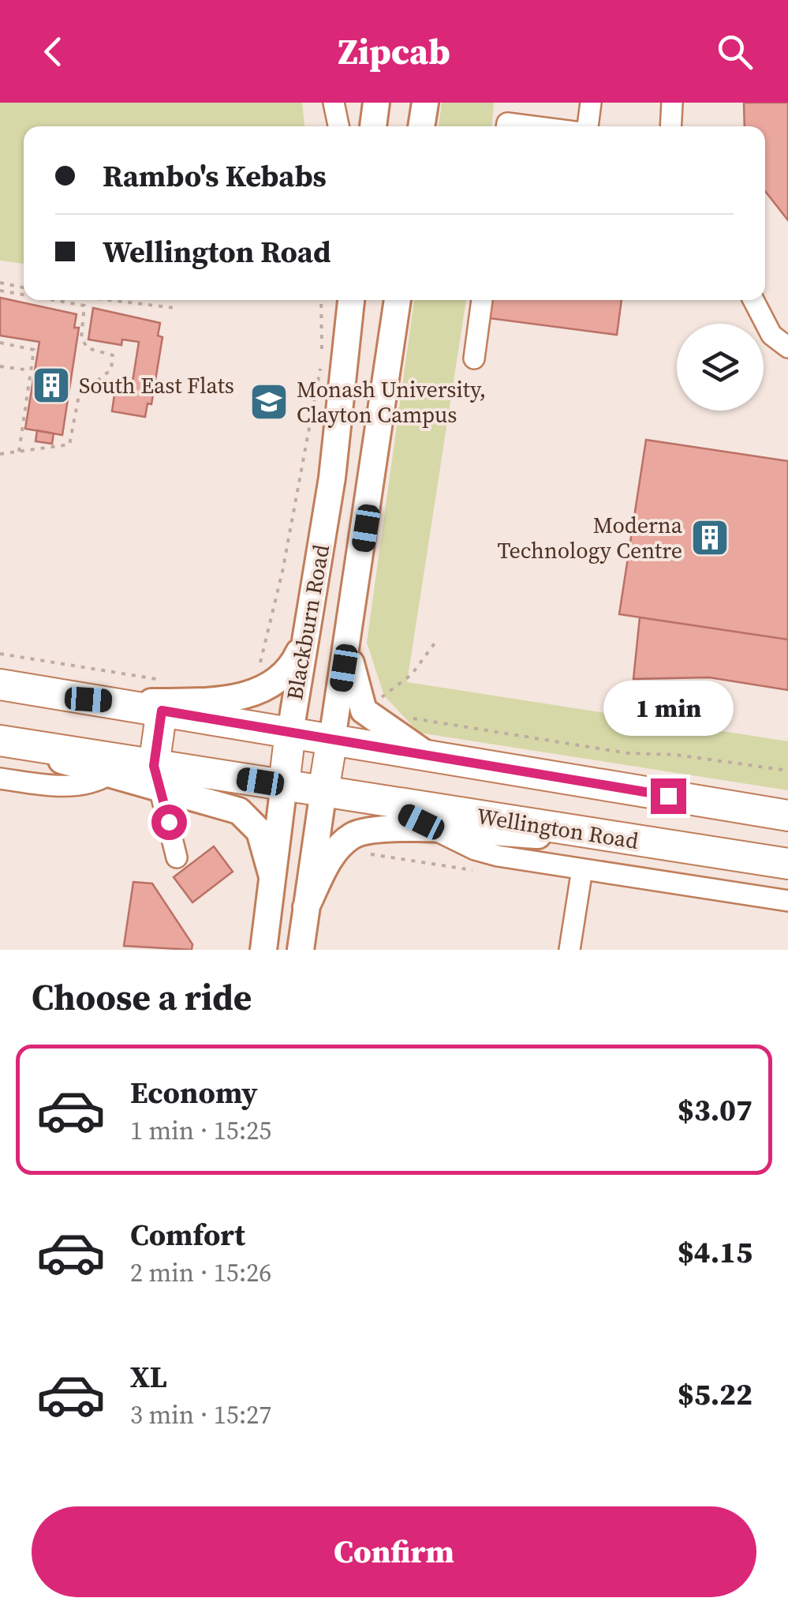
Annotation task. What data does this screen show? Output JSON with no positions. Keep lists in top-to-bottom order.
{
  "streets": {
    "highway": ["Blackburn Road", "Wellington Road"]
  },
  "crossings": [
    ["Blackburn Road", "Wellington Road"]
  ],
  "places": {
    "building": ["South East Flats", "Moderna Technology Centre"],
    "school or university": ["Monash University, Clayton Campus"]
  },
  "page": {
    "header": "Zipcab",
    "banner": ["Rambo's Kebabs", "Wellington Road"],
    "bubble": "1 min",
    "heading": "Choose a ride",
    "list": [
      {
        "name": "Economy",
        "note": "1 min · 15:25",
        "value": "$3.07"
      },
      {
        "name": "Comfort",
        "note": "2 min · 15:26",
        "value": "$4.15"
      },
      {
        "name": "XL",
        "note": "3 min · 15:27",
        "value": "$5.22"
      }
    ],
    "buttons": "Confirm"
  }
}
